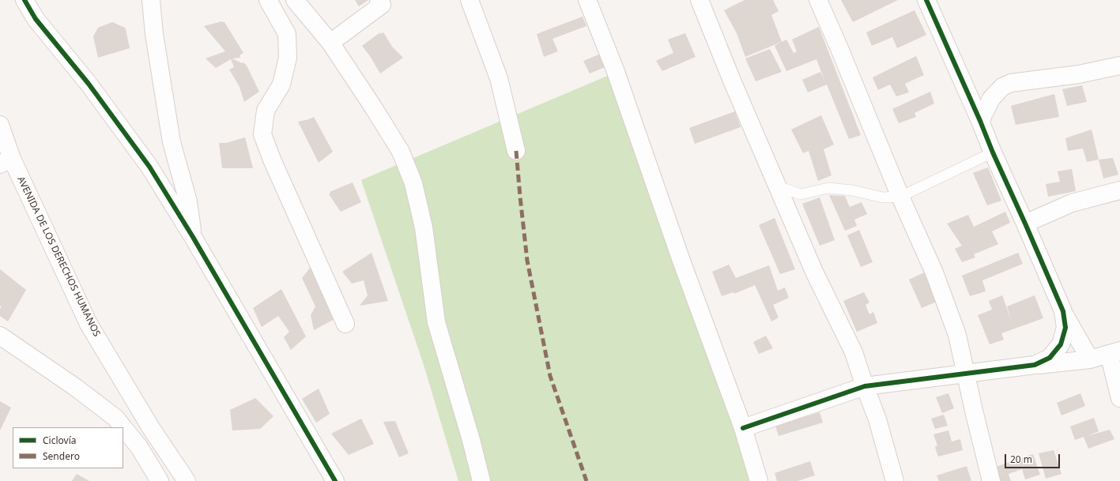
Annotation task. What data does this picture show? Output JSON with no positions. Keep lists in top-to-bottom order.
{
  "streets": {
    "street": ["AVENIDA DE LOS DERECHOS HUMANOS"]
  },
  "legend": ["Ciclovía", "Sendero"],
  "scale_bar": "20 m"
}
